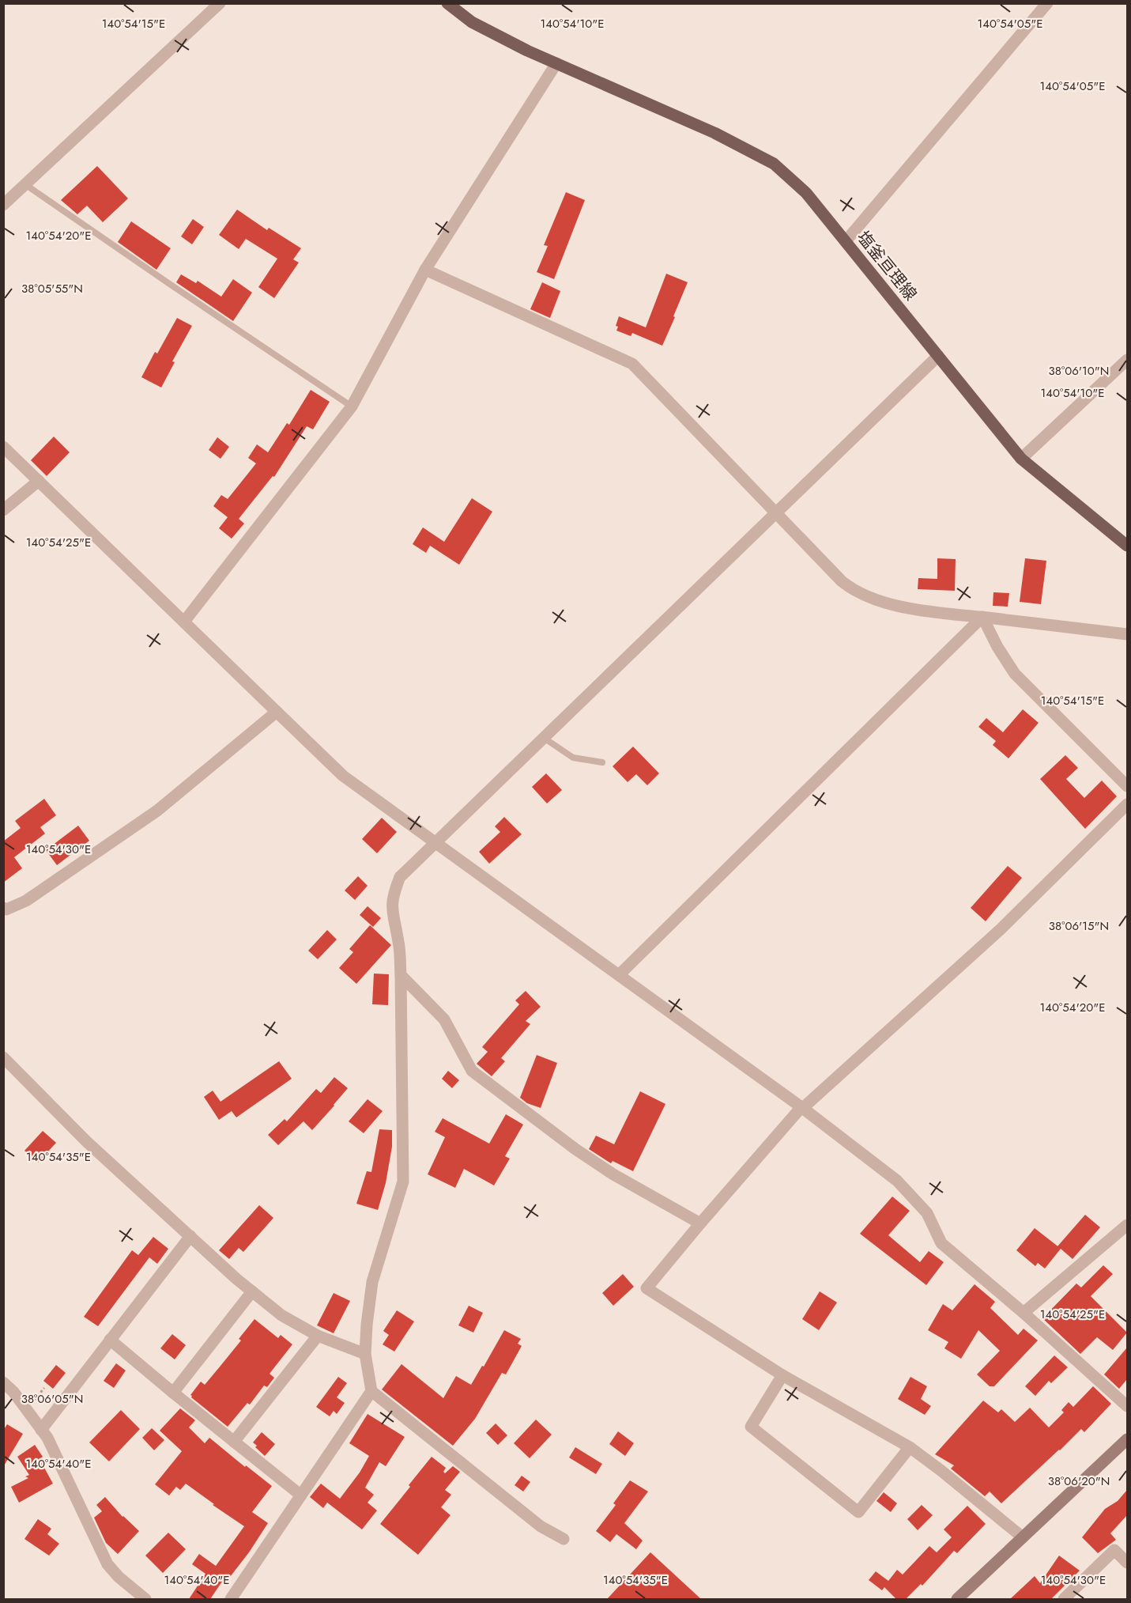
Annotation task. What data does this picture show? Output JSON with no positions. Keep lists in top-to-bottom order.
{
  "streets": {
    "main road": ["塩釜亘理線"]
  },
  "coordinates": [
    "140°54'15\"E",
    "140°54'10\"E",
    "140°54'05\"E",
    "140°54'20\"E",
    "38°05'55\"N",
    "38°06'10\"N",
    "140°54'25\"E",
    "140°54'30\"E",
    "38°06'15\"N",
    "140°54'35\"E",
    "38°06'05\"N",
    "140°54'40\"E",
    "38°06'20\"N"
  ]
}
